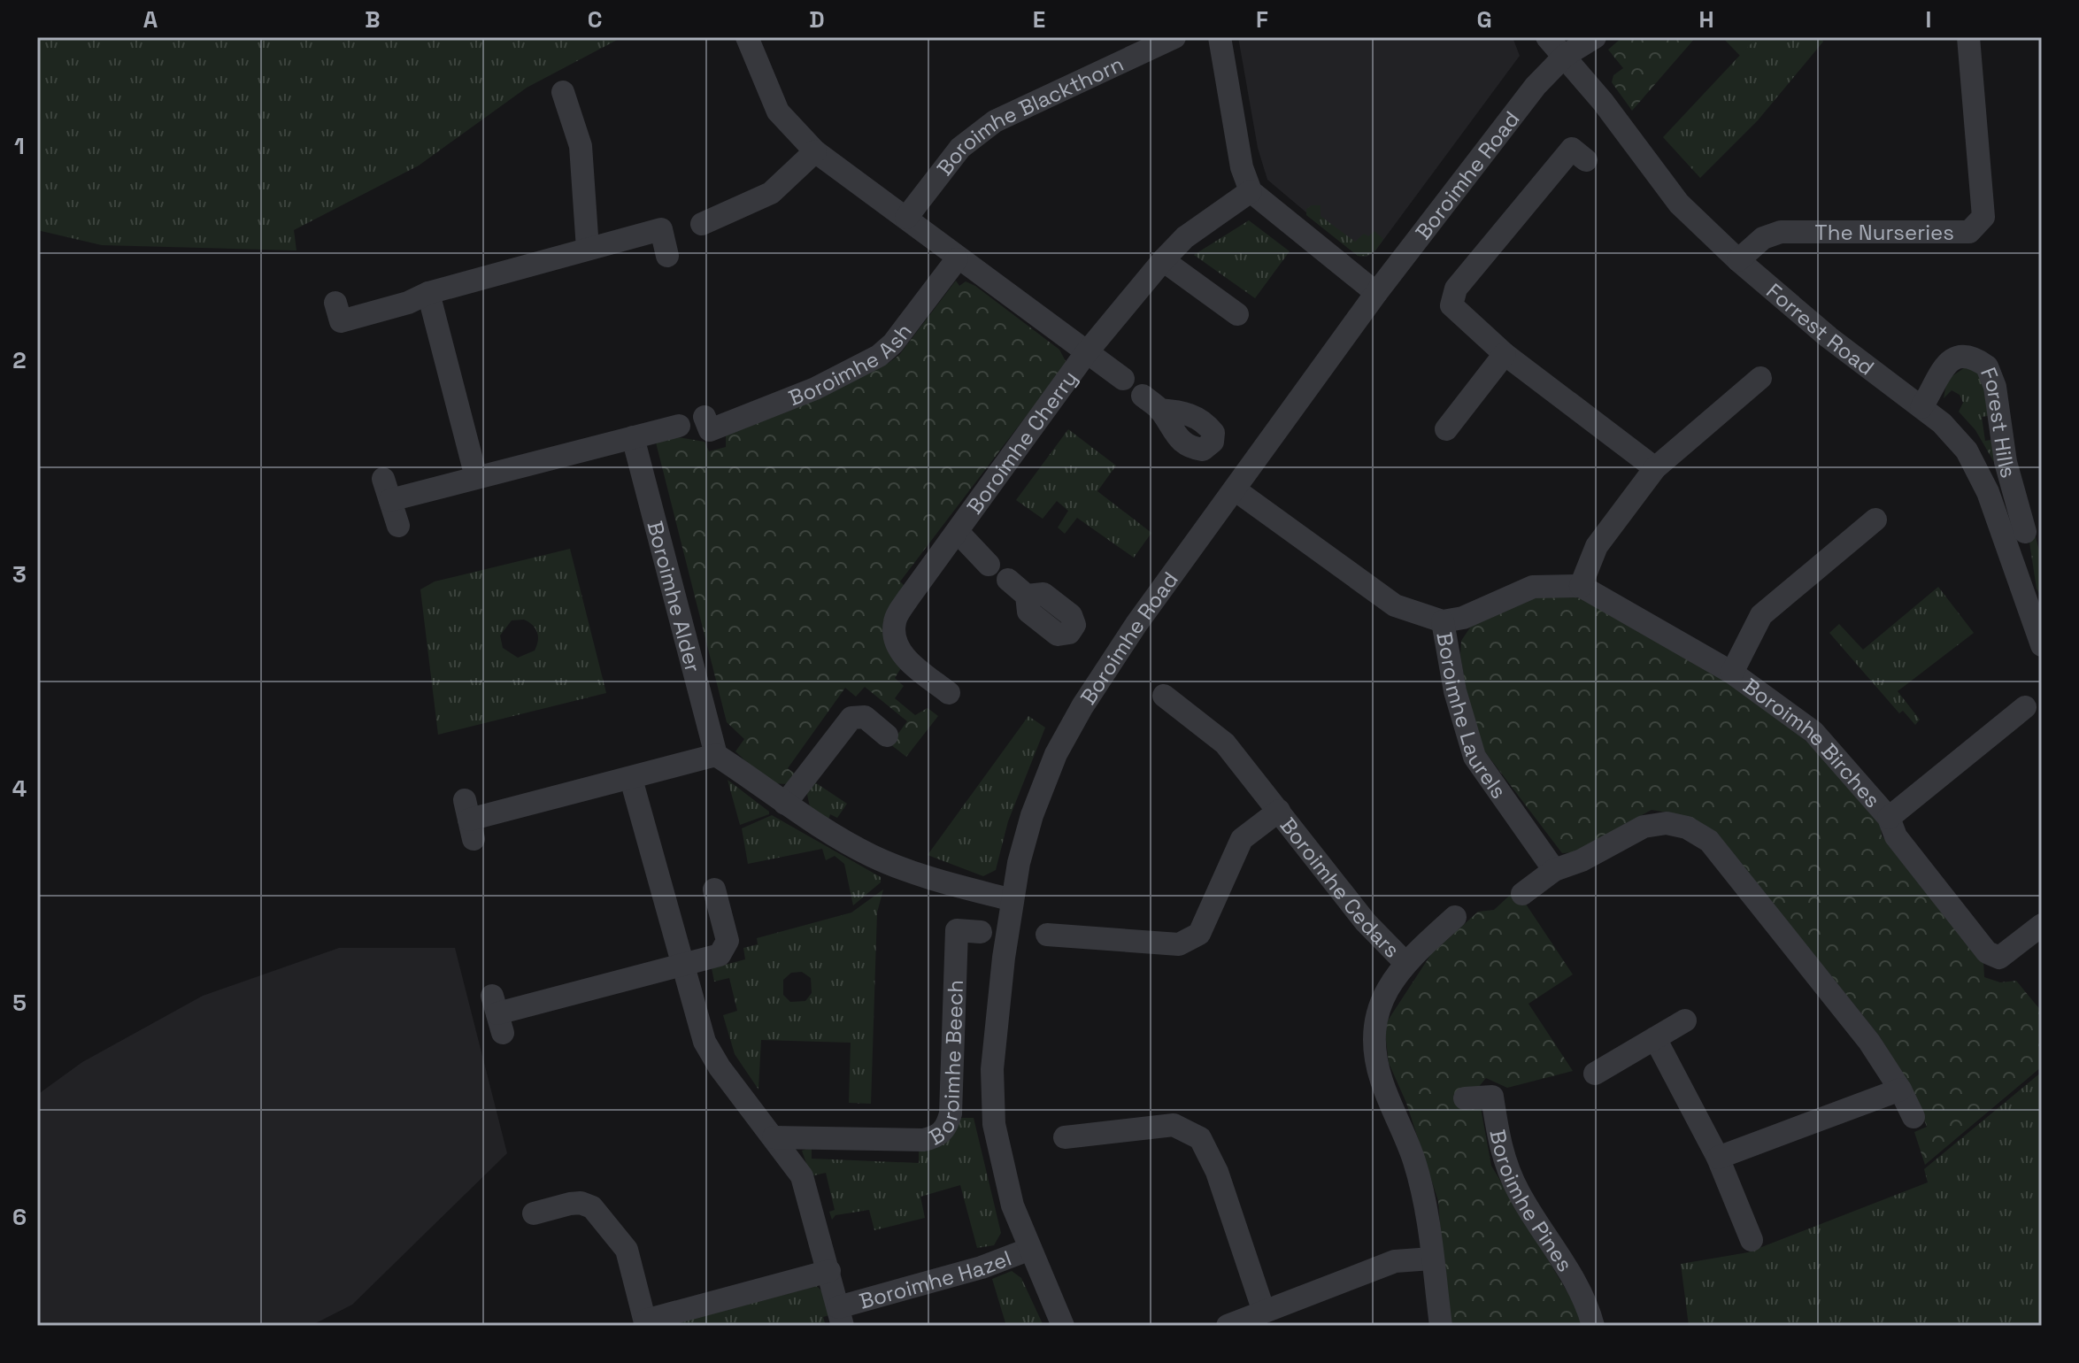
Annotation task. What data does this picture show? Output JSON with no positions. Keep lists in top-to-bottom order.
{
  "streets": {
    "street": [
      "Boroimhe Blackthorn",
      "Boroimhe Road",
      "The Nurseries",
      "Forrest Road",
      "Boroimhe Ash",
      "Forest Hills",
      "Boroimhe Cherry",
      "Boroimhe Alder",
      "Boroimhe Laurels",
      "Boroimhe Birches",
      "Boroimhe Cedars",
      "Boroimhe Beech",
      "Boroimhe Pines",
      "Boroimhe Hazel"
    ]
  },
  "crossings": [
    ["Boroimhe Road", "Forrest Road"],
    ["Boroimhe Road", "Boroimhe Laurels"],
    ["Boroimhe Road", "Boroimhe Hazel"],
    ["The Nurseries", "Forrest Road"],
    ["Forrest Road", "Forest Hills"],
    ["Boroimhe Beech", "Boroimhe Hazel"]
  ],
  "grid": {
    "columns": [
      "A",
      "B",
      "C",
      "D",
      "E",
      "F",
      "G",
      "H",
      "I"
    ],
    "rows": [
      "1",
      "2",
      "3",
      "4",
      "5",
      "6"
    ]
  }
}
